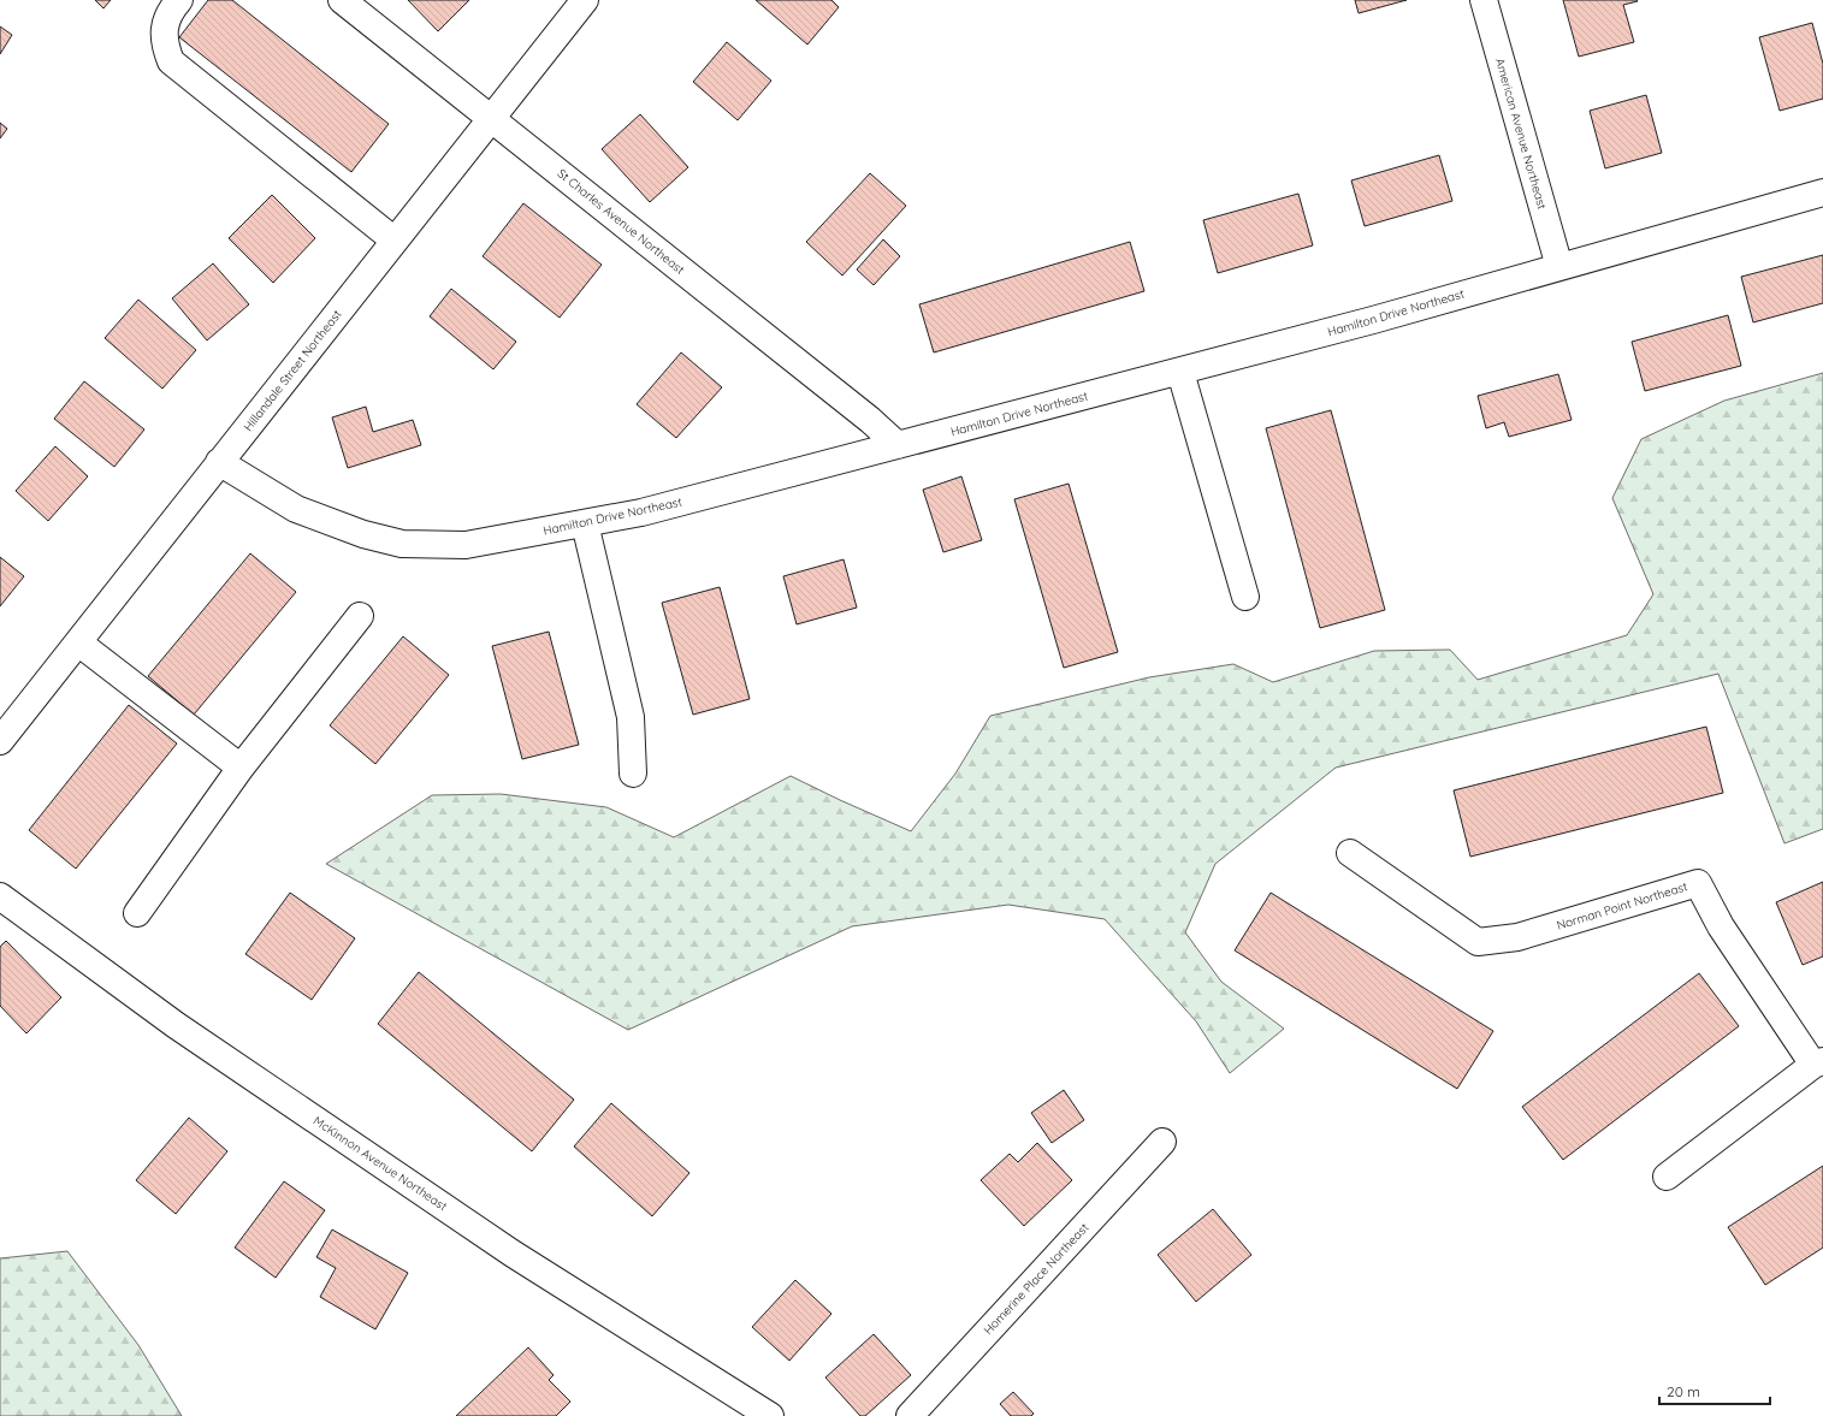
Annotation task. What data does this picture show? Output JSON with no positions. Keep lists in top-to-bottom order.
{
  "streets": {
    "street": [
      "American Avenue Northeast",
      "St Charles Avenue Northeast",
      "Hamilton Drive Northeast",
      "Hillandale Street Northeast",
      "Norman Point Northeast",
      "McKinnon Avenue Northeast",
      "Homerine Place Northeast"
    ]
  },
  "crossings": [
    ["American Avenue Northeast", "Hamilton Drive Northeast"],
    ["St Charles Avenue Northeast", "Hamilton Drive Northeast"],
    ["St Charles Avenue Northeast", "Hillandale Street Northeast"],
    ["Hamilton Drive Northeast", "Hillandale Street Northeast"]
  ],
  "scale_bar": "20 m"
}
